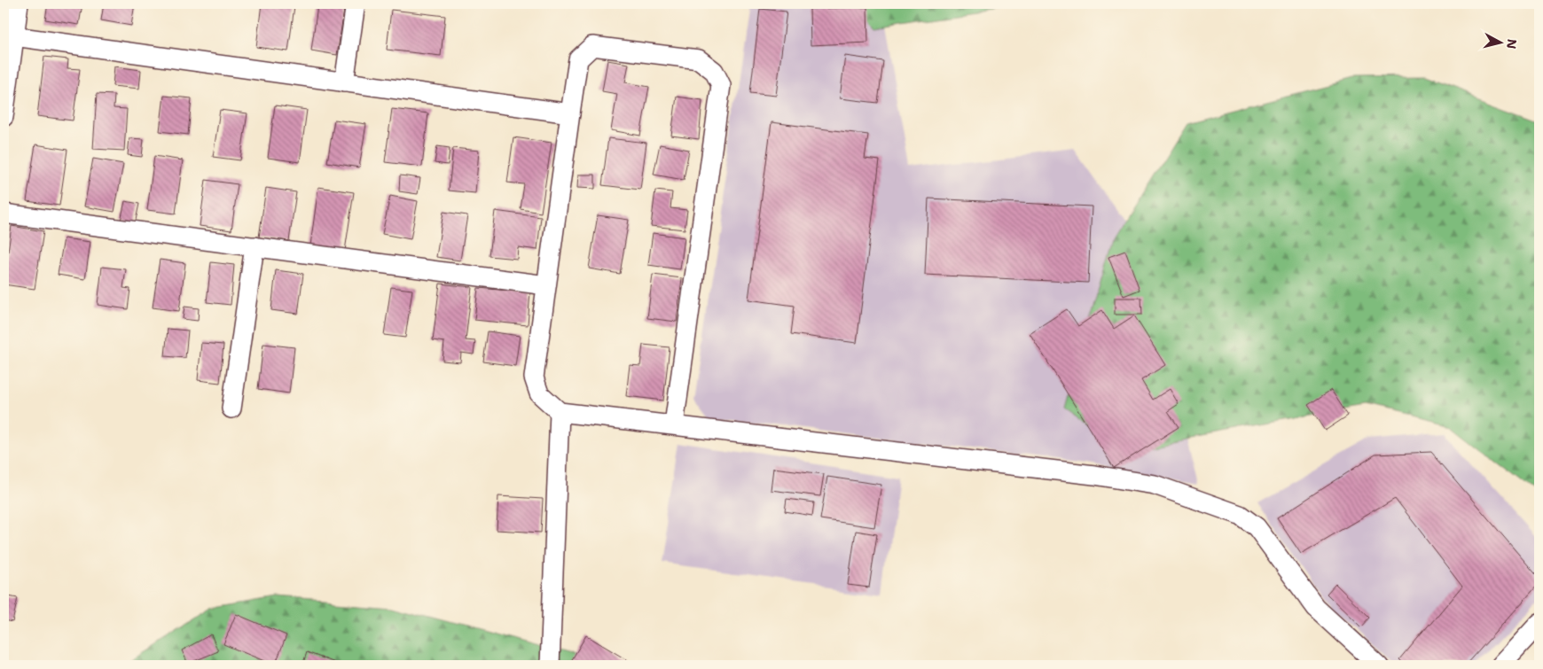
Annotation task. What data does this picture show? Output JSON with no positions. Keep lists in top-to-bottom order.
{
  "north": "right"
}
